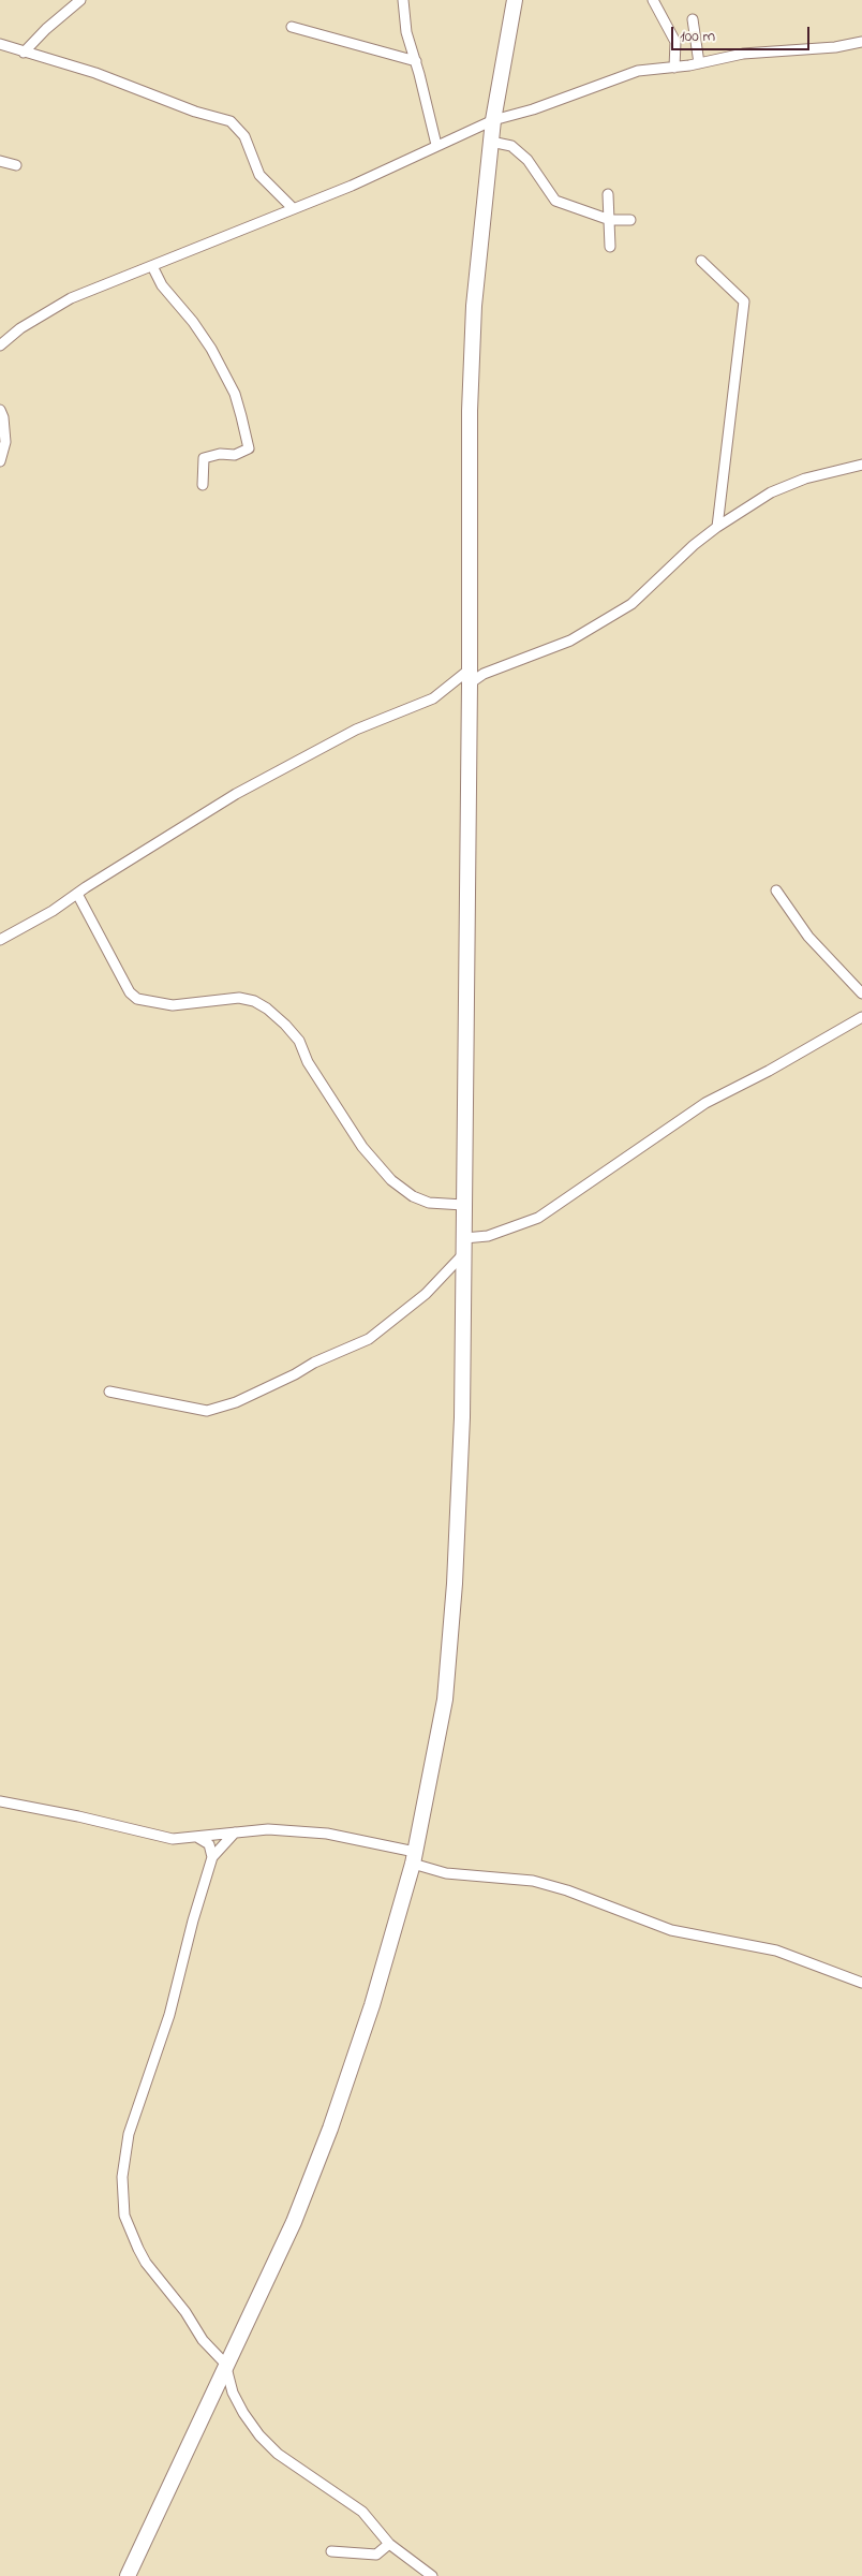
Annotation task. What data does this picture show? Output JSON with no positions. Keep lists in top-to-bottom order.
{
  "scale_bar": "100 m"
}
